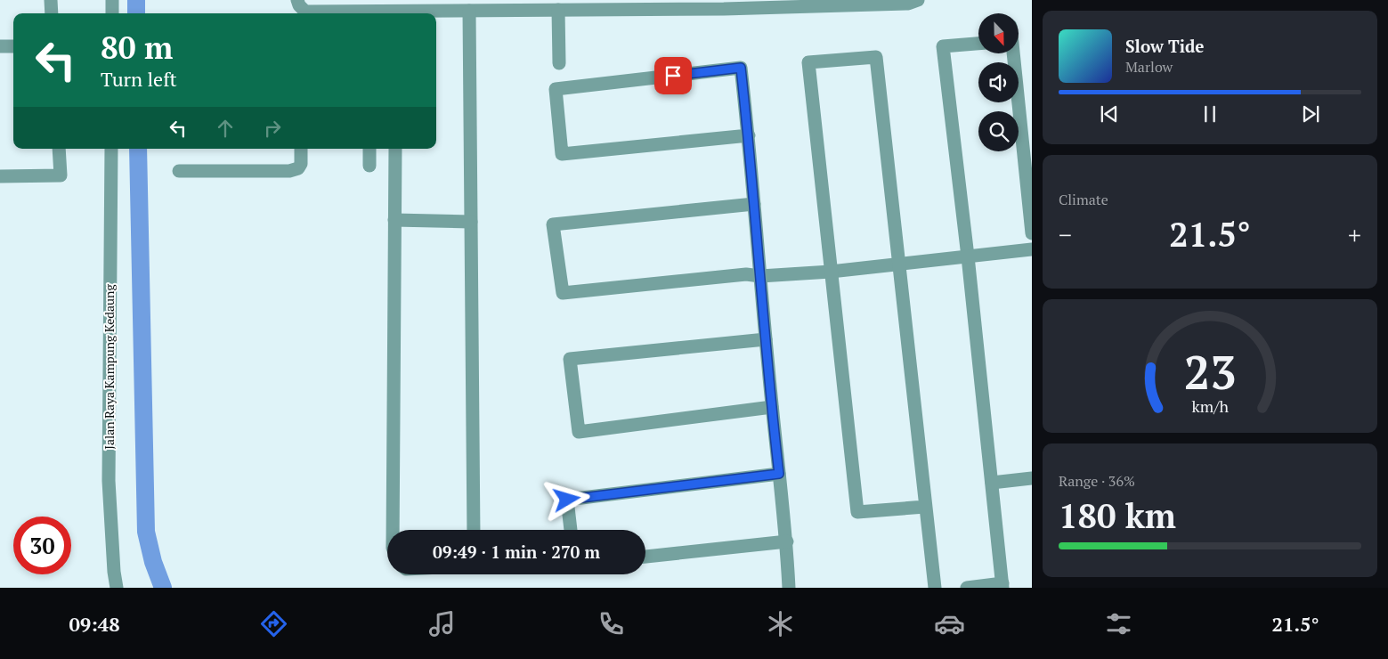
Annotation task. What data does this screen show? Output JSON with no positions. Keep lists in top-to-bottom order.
{
  "streets": {
    "street": ["Jalan Raya Kampung Kedaung"]
  },
  "north": "bottom",
  "page": {
    "turn": ["80 m", "Turn left"],
    "song": ["Slow Tide", "Marlow"],
    "tile": [
      "Climate",
      ["Range · 36%", "180 km"]
    ],
    "heat": ["−", "21.5°", "+"],
    "limit": "30",
    "trip": "09:49 · 1 min · 270 m",
    "tabs": ["09:48", "21.5°"],
    "gauge": ["23", "km/h"]
  }
}
